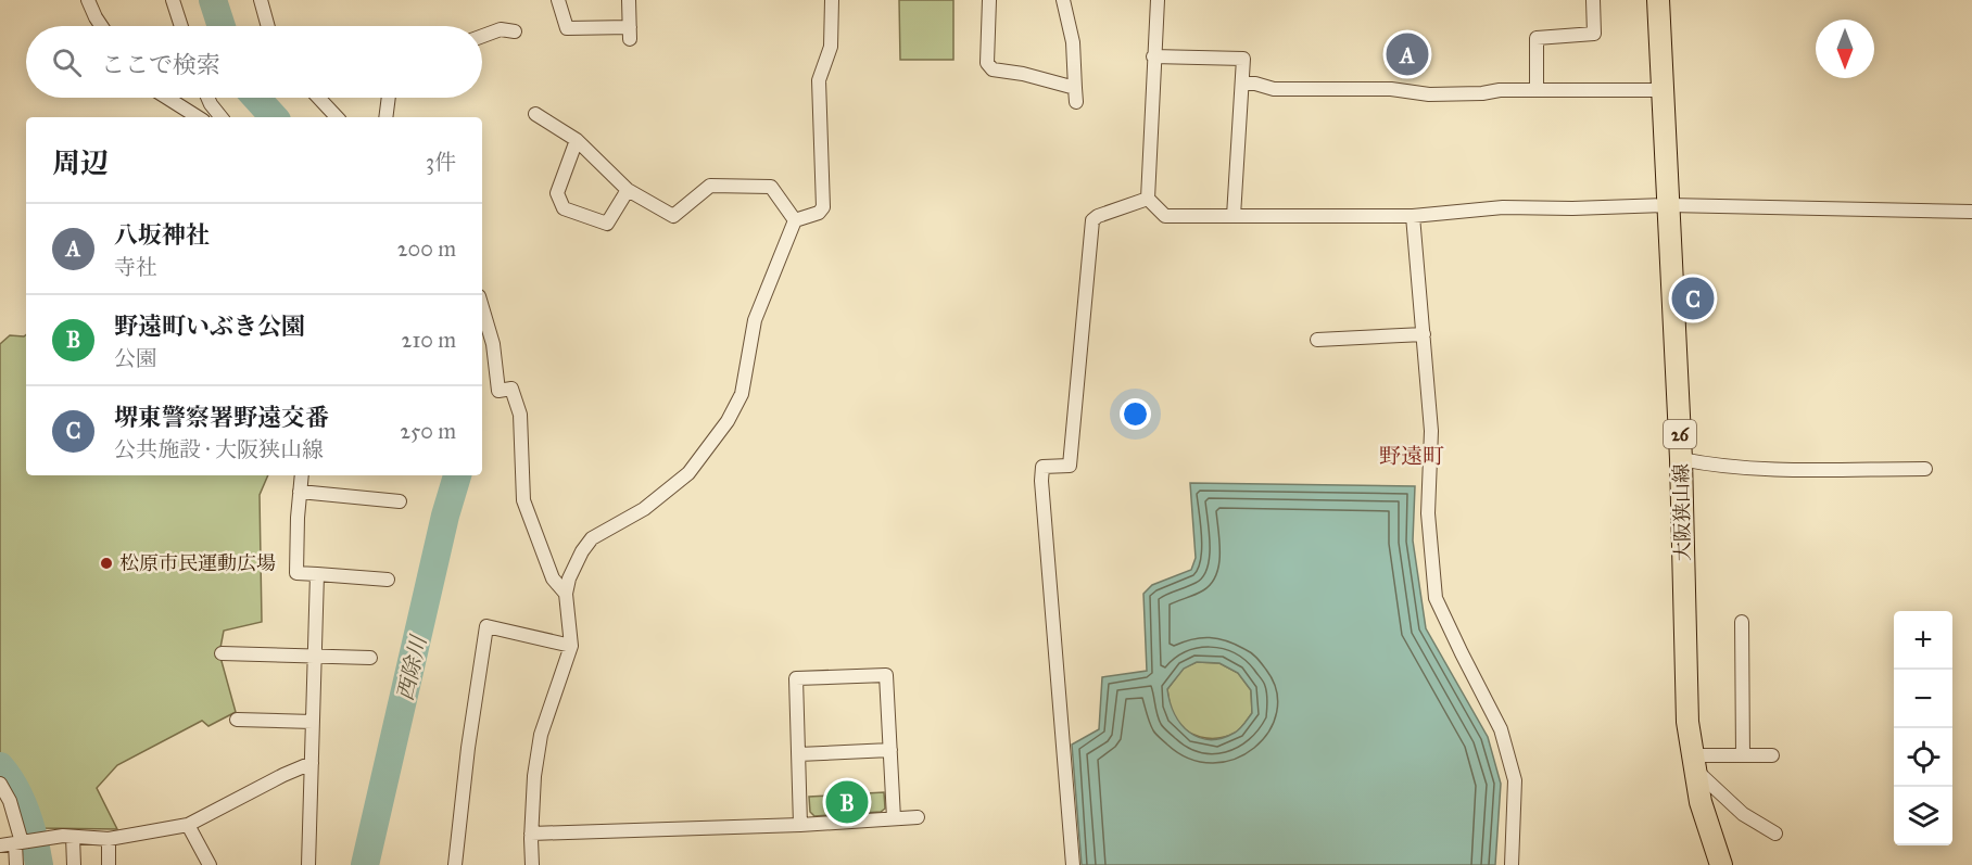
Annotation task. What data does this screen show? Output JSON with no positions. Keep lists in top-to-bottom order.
{
  "streets": {
    "main road": ["26", "大阪狭山線"]
  },
  "districts": ["野遠町"],
  "water": ["西除川"],
  "places": ["松原市民運動広場"],
  "north": "bottom",
  "page": {
    "search": "ここで検索",
    "pins": ["A", "C", "B"],
    "heading": ["周辺", "3件"],
    "list": [
      {
        "mark": "A",
        "name": "八坂神社",
        "note": "寺社",
        "value": "200 m"
      },
      {
        "mark": "B",
        "name": "野遠町いぶき公園",
        "note": "公園",
        "value": "210 m"
      },
      {
        "mark": "C",
        "name": "堺東警察署野遠交番",
        "note": "公共施設 · 大阪狭山線",
        "value": "250 m"
      }
    ],
    "map_buttons": ["+", "−"]
  }
}
